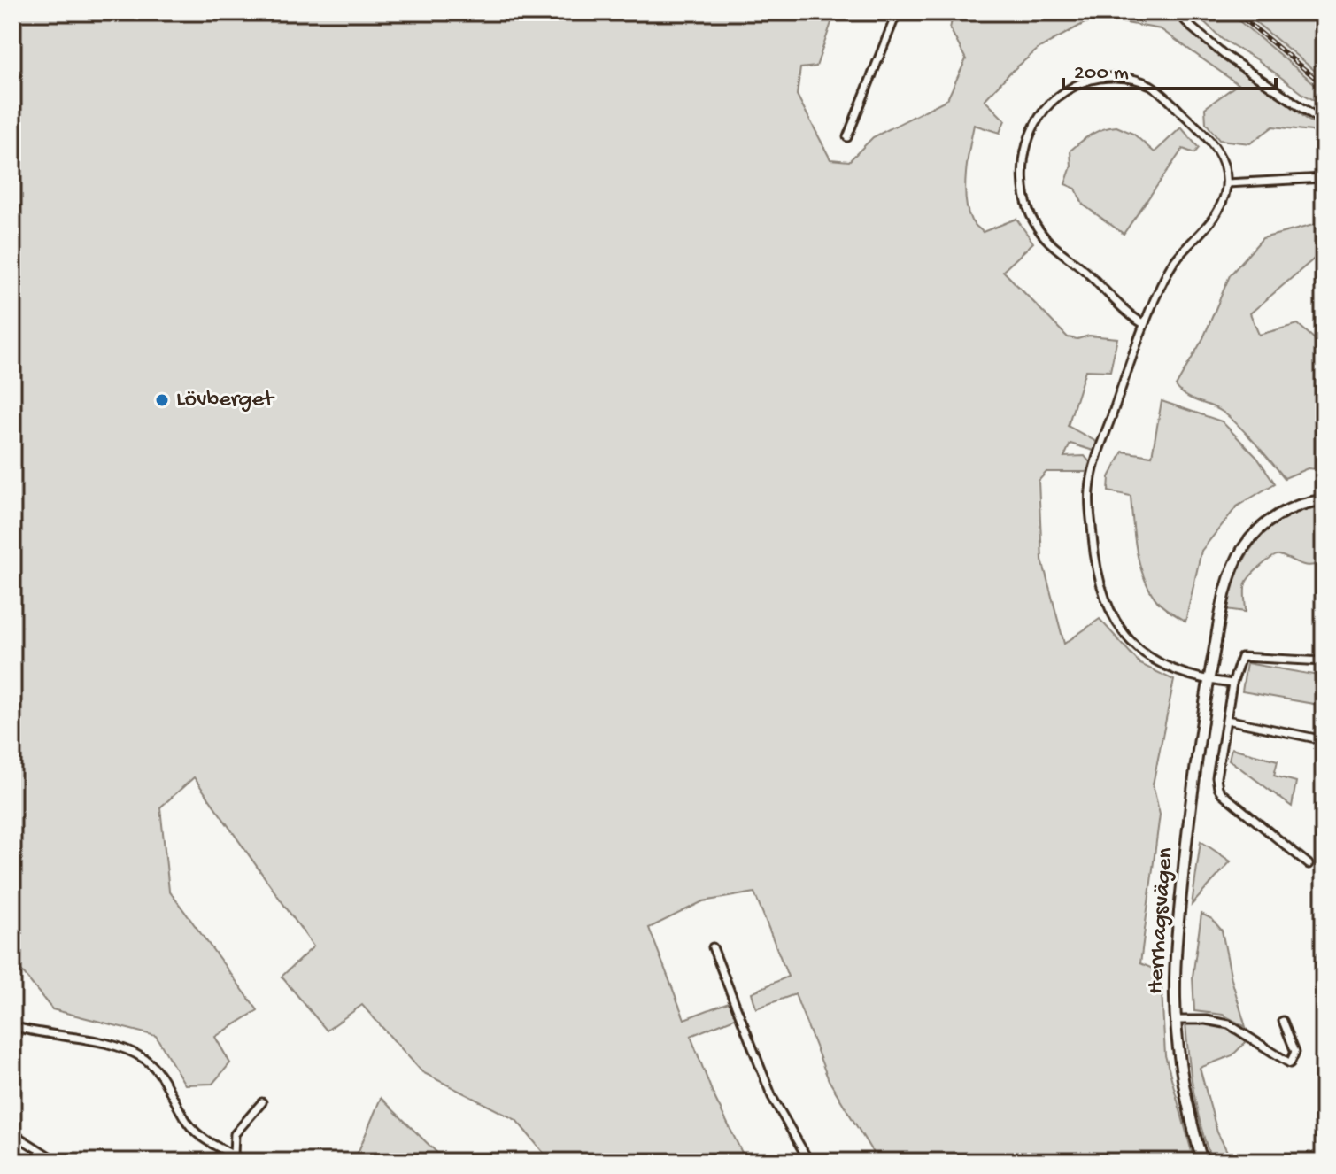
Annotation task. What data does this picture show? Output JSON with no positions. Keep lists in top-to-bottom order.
{
  "streets": {
    "street": ["Herrhagsvägen"]
  },
  "places": ["Lövberget"],
  "scale_bar": "200 m"
}
